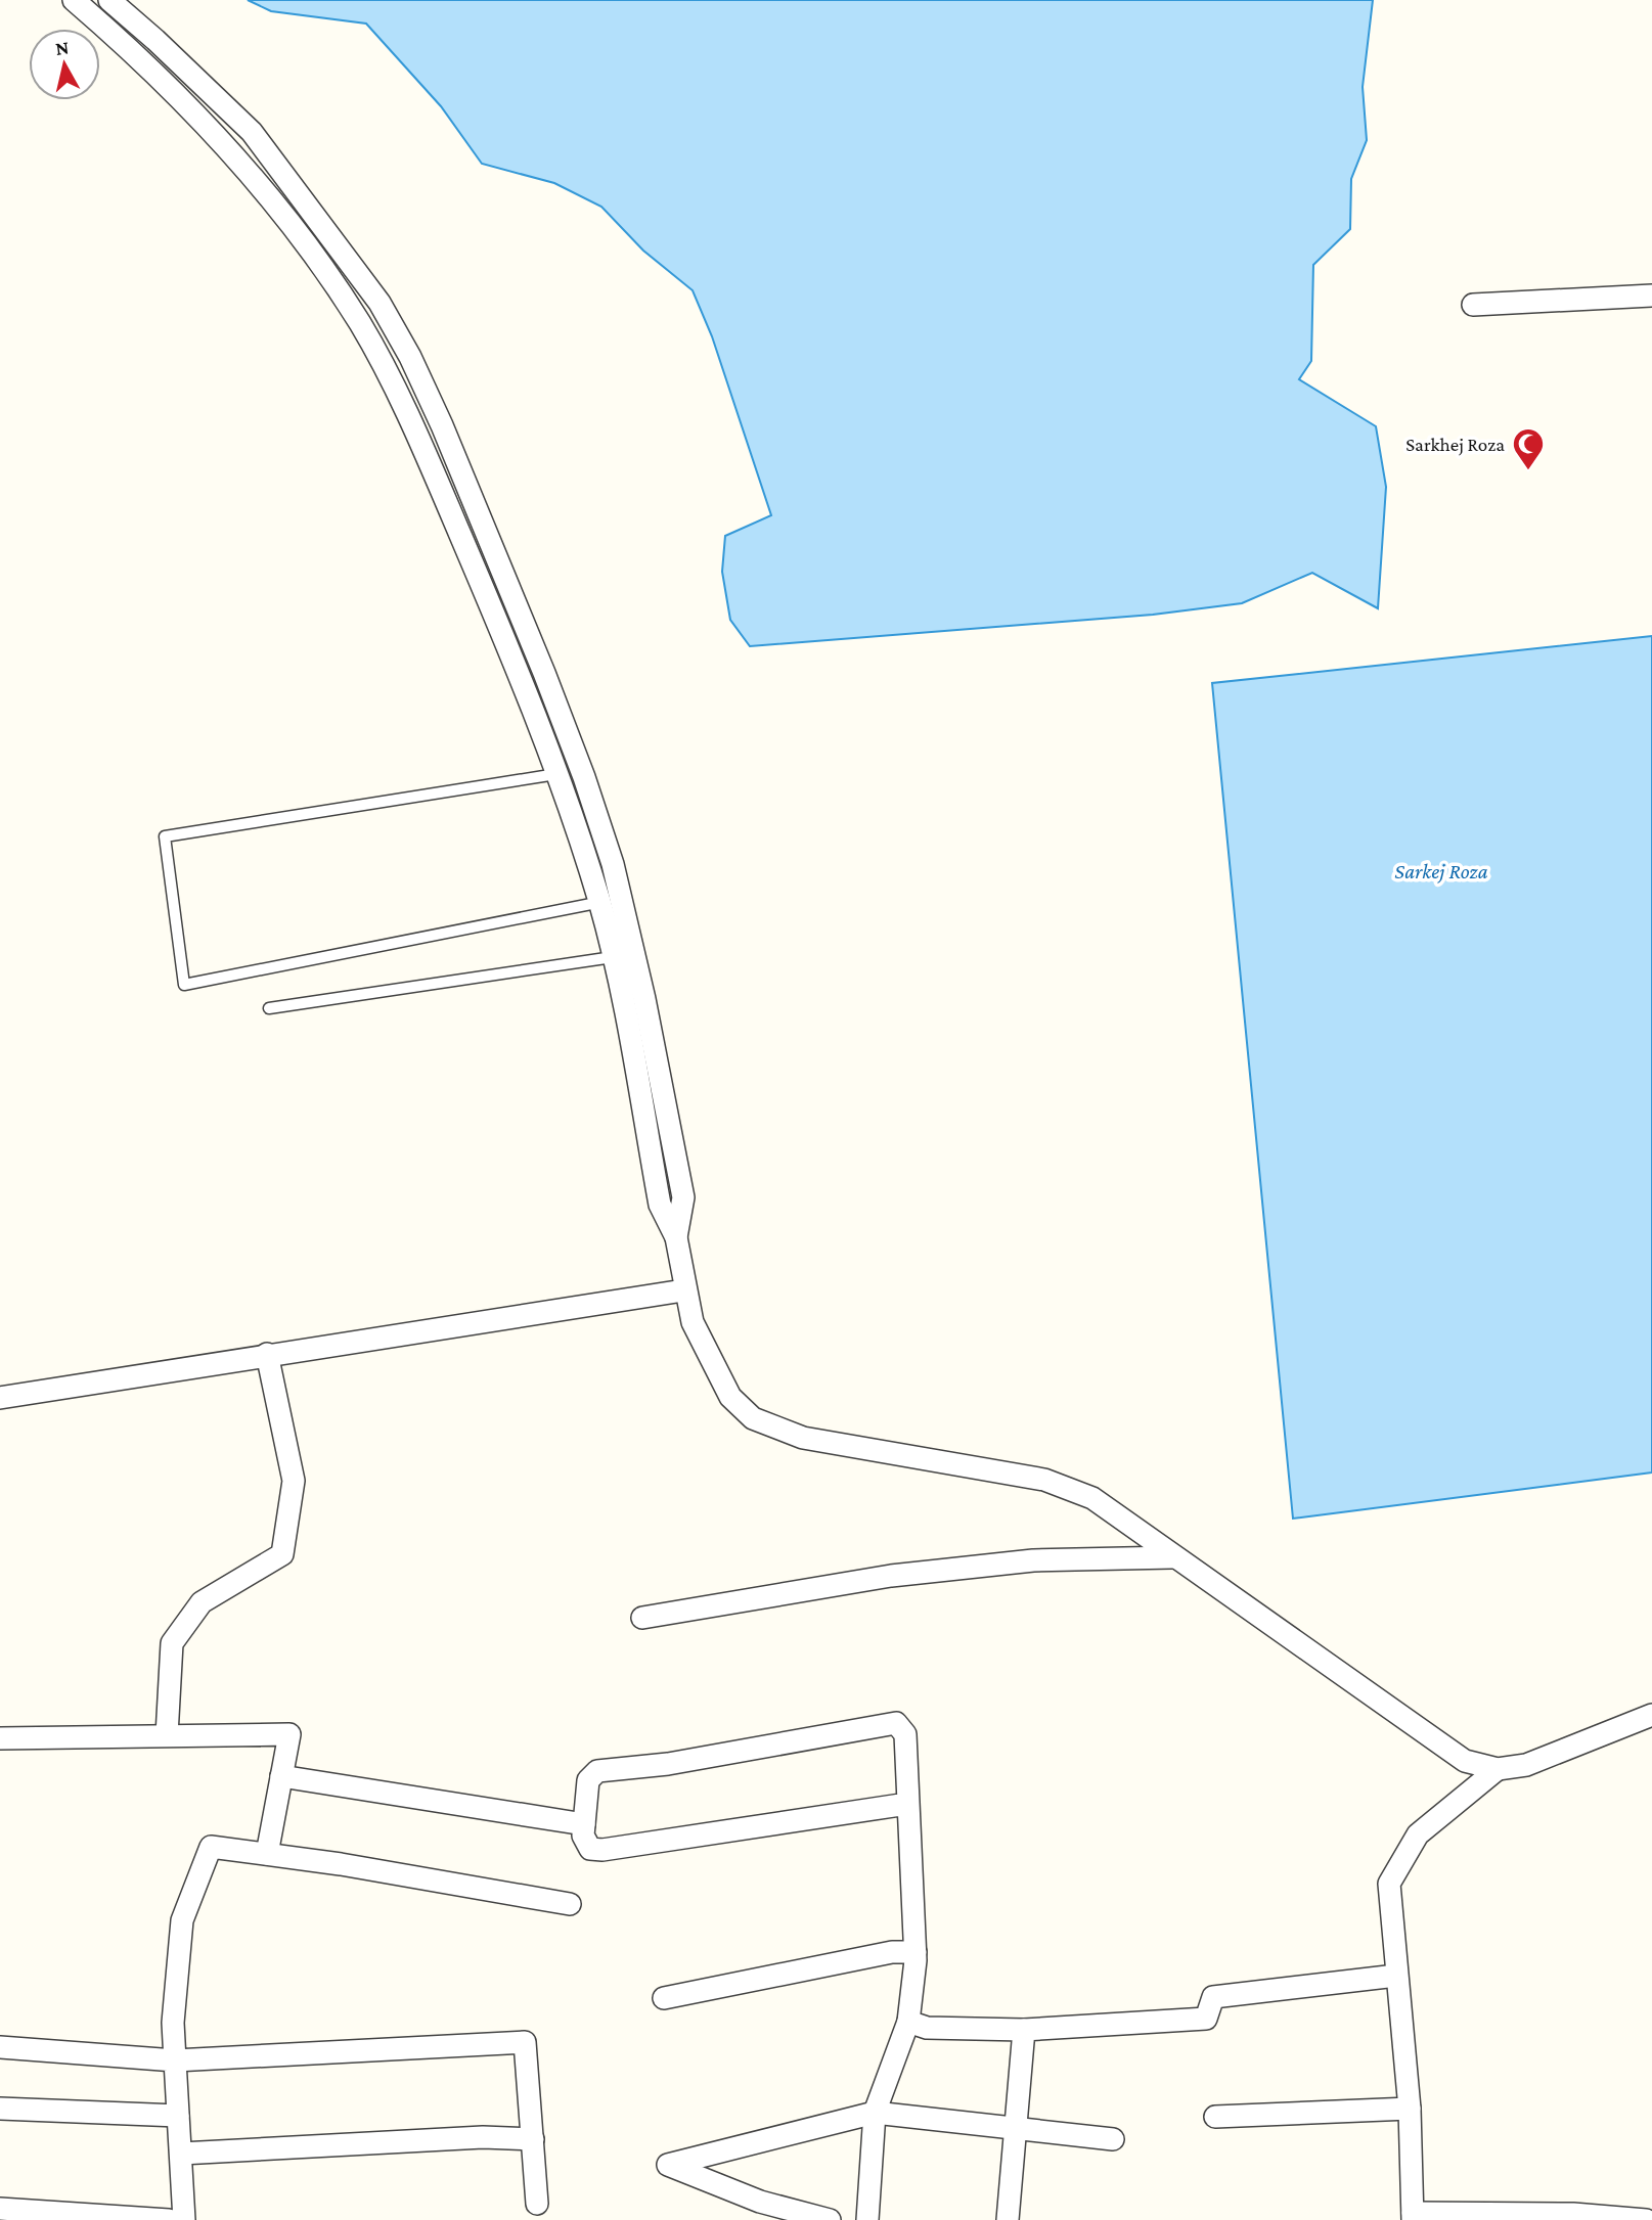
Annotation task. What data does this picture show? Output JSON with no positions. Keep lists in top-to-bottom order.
{
  "water": ["Sarkej Roza"],
  "places": {
    "mosque": ["Sarkhej Roza"]
  },
  "north": "top"
}
